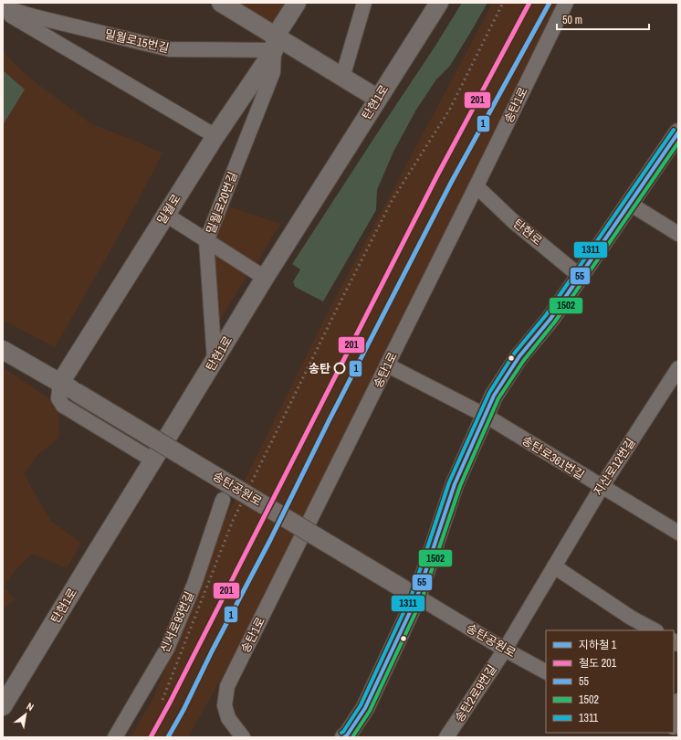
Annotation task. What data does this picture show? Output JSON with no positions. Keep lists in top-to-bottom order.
{
  "streets": {
    "street": [
      "밀월로15번길",
      "탄현1로",
      "송탄1로",
      "밀월로20번길",
      "밀월로",
      "탄현로",
      "송탄로361번길",
      "지산로12번길",
      "송탄공원로",
      "신서로93번길",
      "송탄2로9번길"
    ]
  },
  "crossings": [
    ["밀월로15번길", "밀월로20번길"],
    ["밀월로15번길", "밀월로"],
    ["탄현1로", "밀월로20번길"],
    ["송탄1로", "탄현로"],
    ["밀월로20번길", "밀월로"],
    ["밀월로", "송탄공원로"],
    ["송탄로361번길", "지산로12번길"],
    ["지산로12번길", "송탄공원로"],
    ["지산로12번길", "송탄2로9번길"],
    ["송탄공원로", "송탄2로9번길"]
  ],
  "places": ["송탄"],
  "lines": [
    "metro line 1",
    "rail line 201",
    "transit line 1311",
    "transit line 55",
    "transit line 1502"
  ],
  "legend": [
    "지하철 1",
    "철도 201",
    "55",
    "1502",
    "1311"
  ],
  "scale_bar": "50 m",
  "north": "top right"
}
